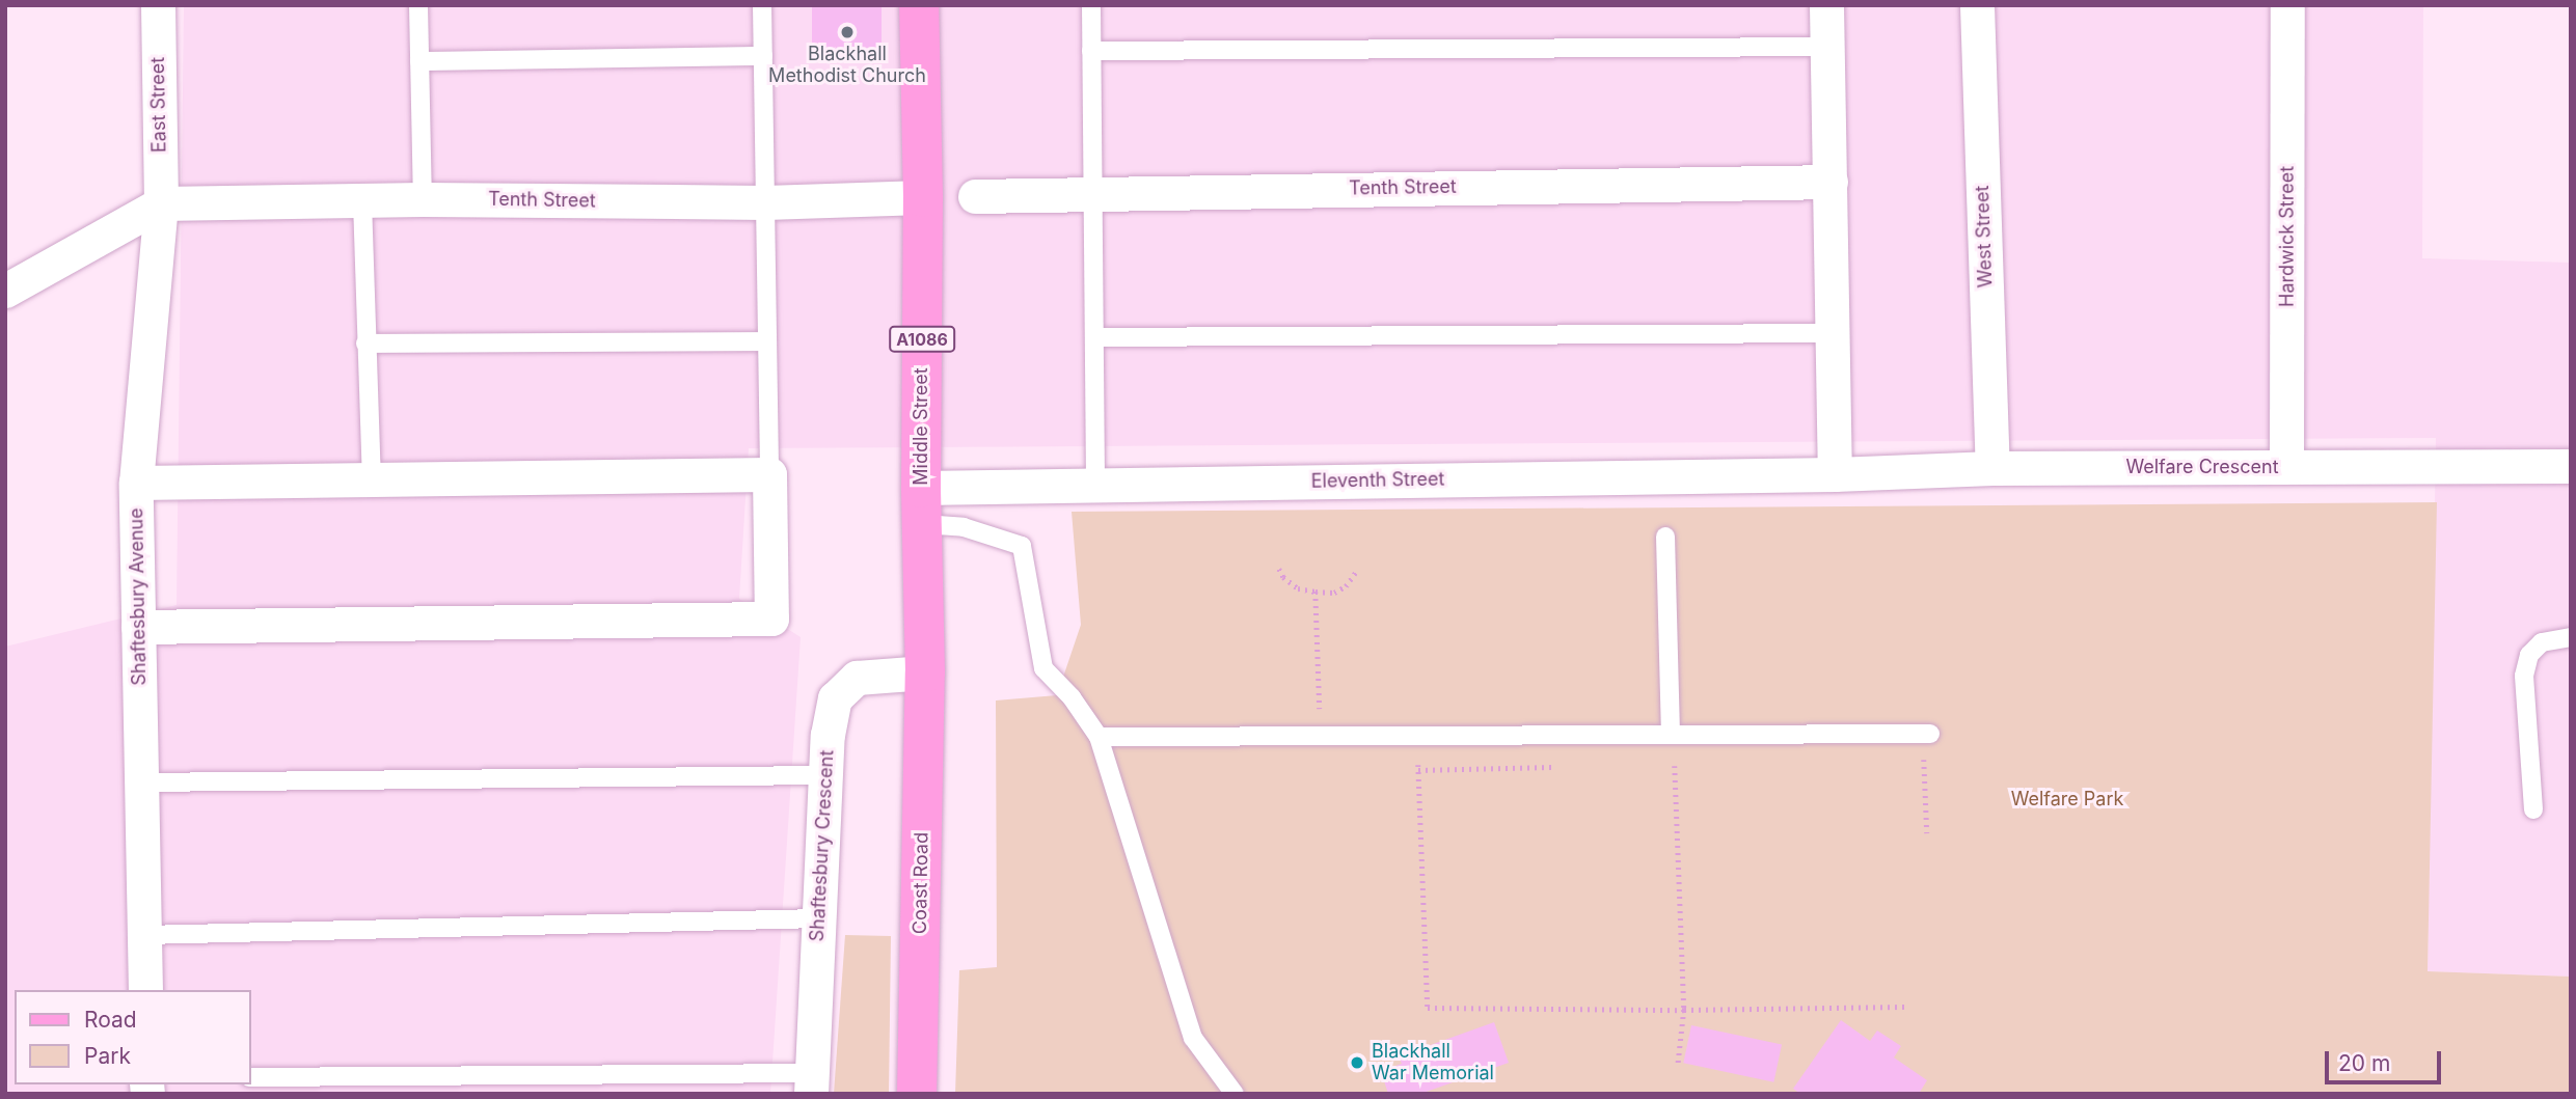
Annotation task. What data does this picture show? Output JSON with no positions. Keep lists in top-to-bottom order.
{
  "streets": {
    "main road": ["A1086", "Middle Street", "Coast Road"],
    "street": [
      "East Street",
      "Tenth Street",
      "West Street",
      "Hardwick Street",
      "Welfare Crescent",
      "Eleventh Street",
      "Shaftesbury Avenue",
      "Shaftesbury Crescent"
    ]
  },
  "crossings": [
    ["East Street", "Tenth Street"],
    ["East Street", "Shaftesbury Avenue"],
    ["Tenth Street", "Middle Street"],
    ["Tenth Street", "Shaftesbury Avenue"],
    ["West Street", "Welfare Crescent"],
    ["Hardwick Street", "Welfare Crescent"],
    ["Middle Street", "Eleventh Street"],
    ["Middle Street", "Shaftesbury Crescent"],
    ["Middle Street", "Coast Road"],
    ["Welfare Crescent", "Eleventh Street"],
    ["Shaftesbury Crescent", "Coast Road"]
  ],
  "parks": ["Welfare Park"],
  "places": ["Blackhall Methodist Church", "Blackhall War Memorial"],
  "legend": ["Road", "Park"],
  "scale_bar": "20 m"
}
